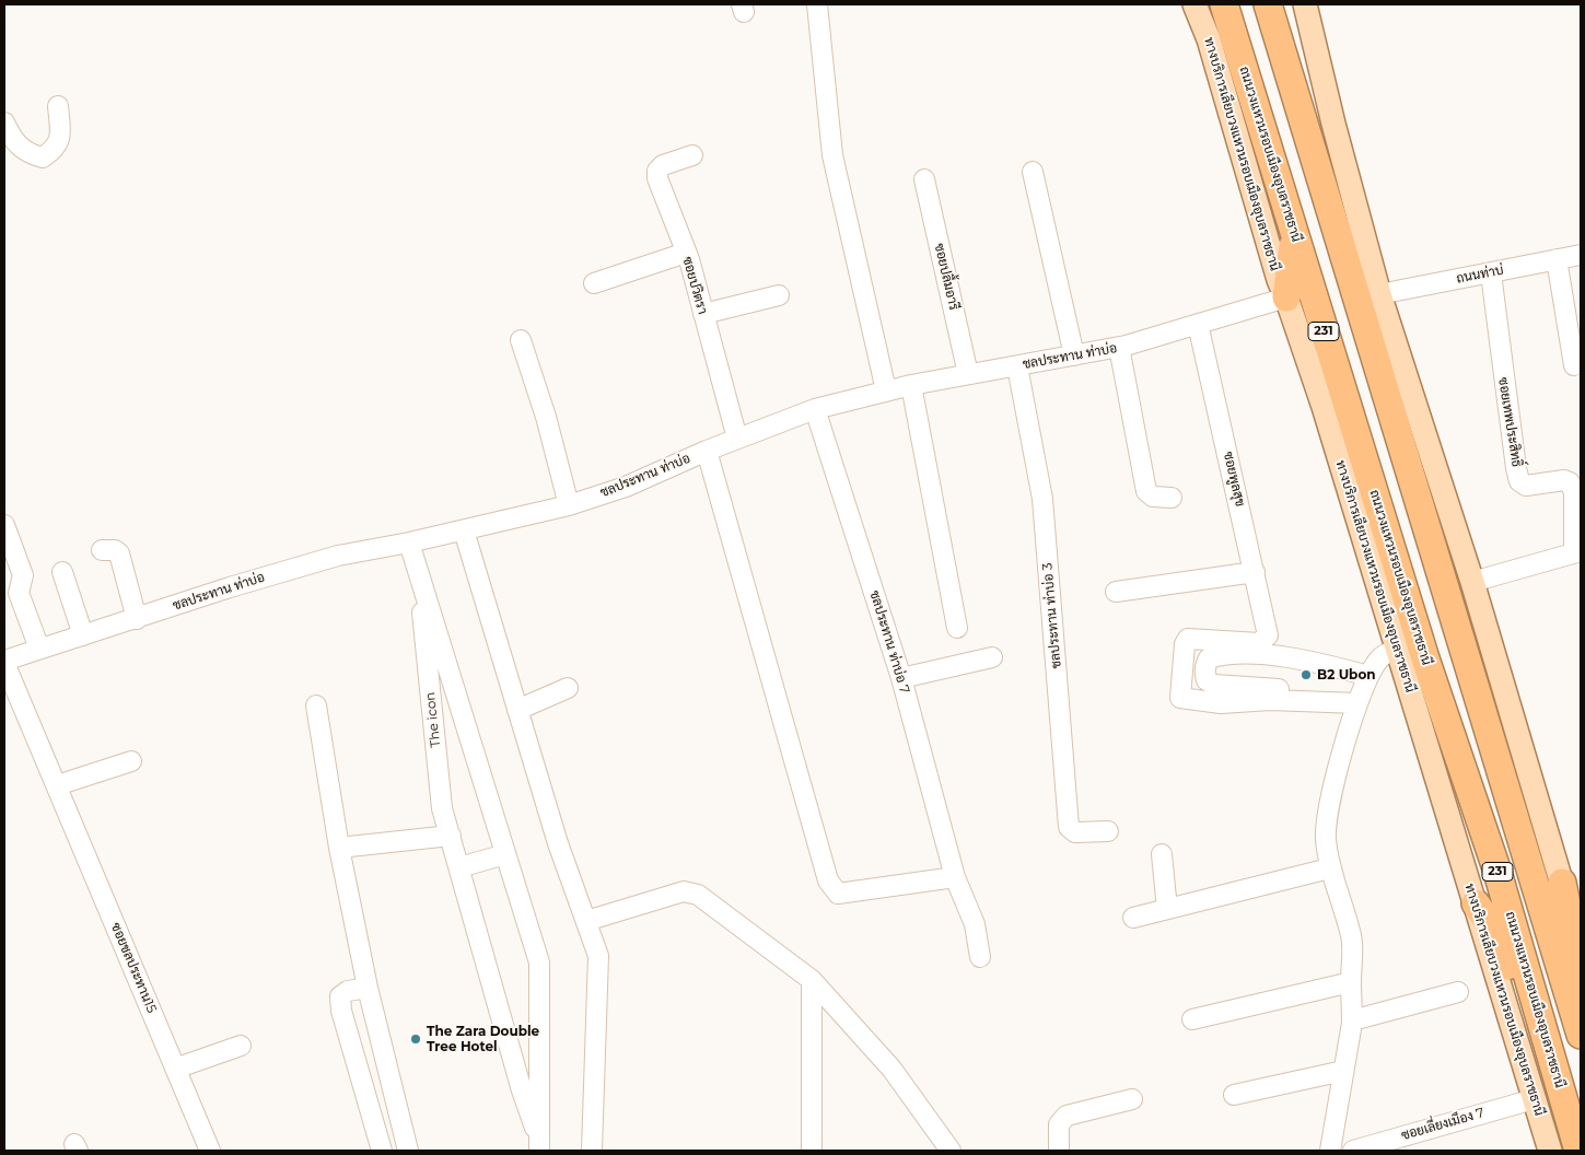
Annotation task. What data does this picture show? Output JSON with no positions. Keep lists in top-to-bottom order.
{
  "streets": {
    "highway": ["ถนนวงแหวนรอบเมืองอุบลราชธานี", "231"],
    "main road": ["ทางบริการเลียบวงแหวนรอบเมืองอุบลราชธานี"],
    "street": [
      "ถนนท่าบ่",
      "ซอยปลื้มอารี",
      "ซอยปวิตรา",
      "ชลประทาน ท่าบ่อ",
      "ซอยเทพประสิทธิ์",
      "ซอยพูลสุข",
      "ชลประทาน ท่าบ่อ 3",
      "ชลประทาน ท่าบ่อ 7",
      "The icon",
      "ซอยชลประทาน15",
      "ซอยเลี่ยงเมือง 7"
    ]
  },
  "crossings": [
    ["ทางบริการเลียบวงแหวนรอบเมืองอุบลราชธานี", "231"],
    ["ทางบริการเลียบวงแหวนรอบเมืองอุบลราชธานี", "ชลประทาน ท่าบ่อ"],
    ["ทางบริการเลียบวงแหวนรอบเมืองอุบลราชธานี", "ซอยเลี่ยงเมือง 7"],
    ["ถนนวงแหวนรอบเมืองอุบลราชธานี", "231"],
    ["ถนนท่าบ่", "ซอยเทพประสิทธิ์"],
    ["ซอยปลื้มอารี", "ชลประทาน ท่าบ่อ"],
    ["ซอยปวิตรา", "ชลประทาน ท่าบ่อ"],
    ["ชลประทาน ท่าบ่อ", "ซอยพูลสุข"],
    ["ชลประทาน ท่าบ่อ", "ชลประทาน ท่าบ่อ 3"],
    ["ชลประทาน ท่าบ่อ", "ชลประทาน ท่าบ่อ 7"],
    ["ชลประทาน ท่าบ่อ", "The icon"],
    ["ชลประทาน ท่าบ่อ", "ซอยชลประทาน15"]
  ],
  "places": ["B2 Ubon", "The Zara Double Tree Hotel"]
}
